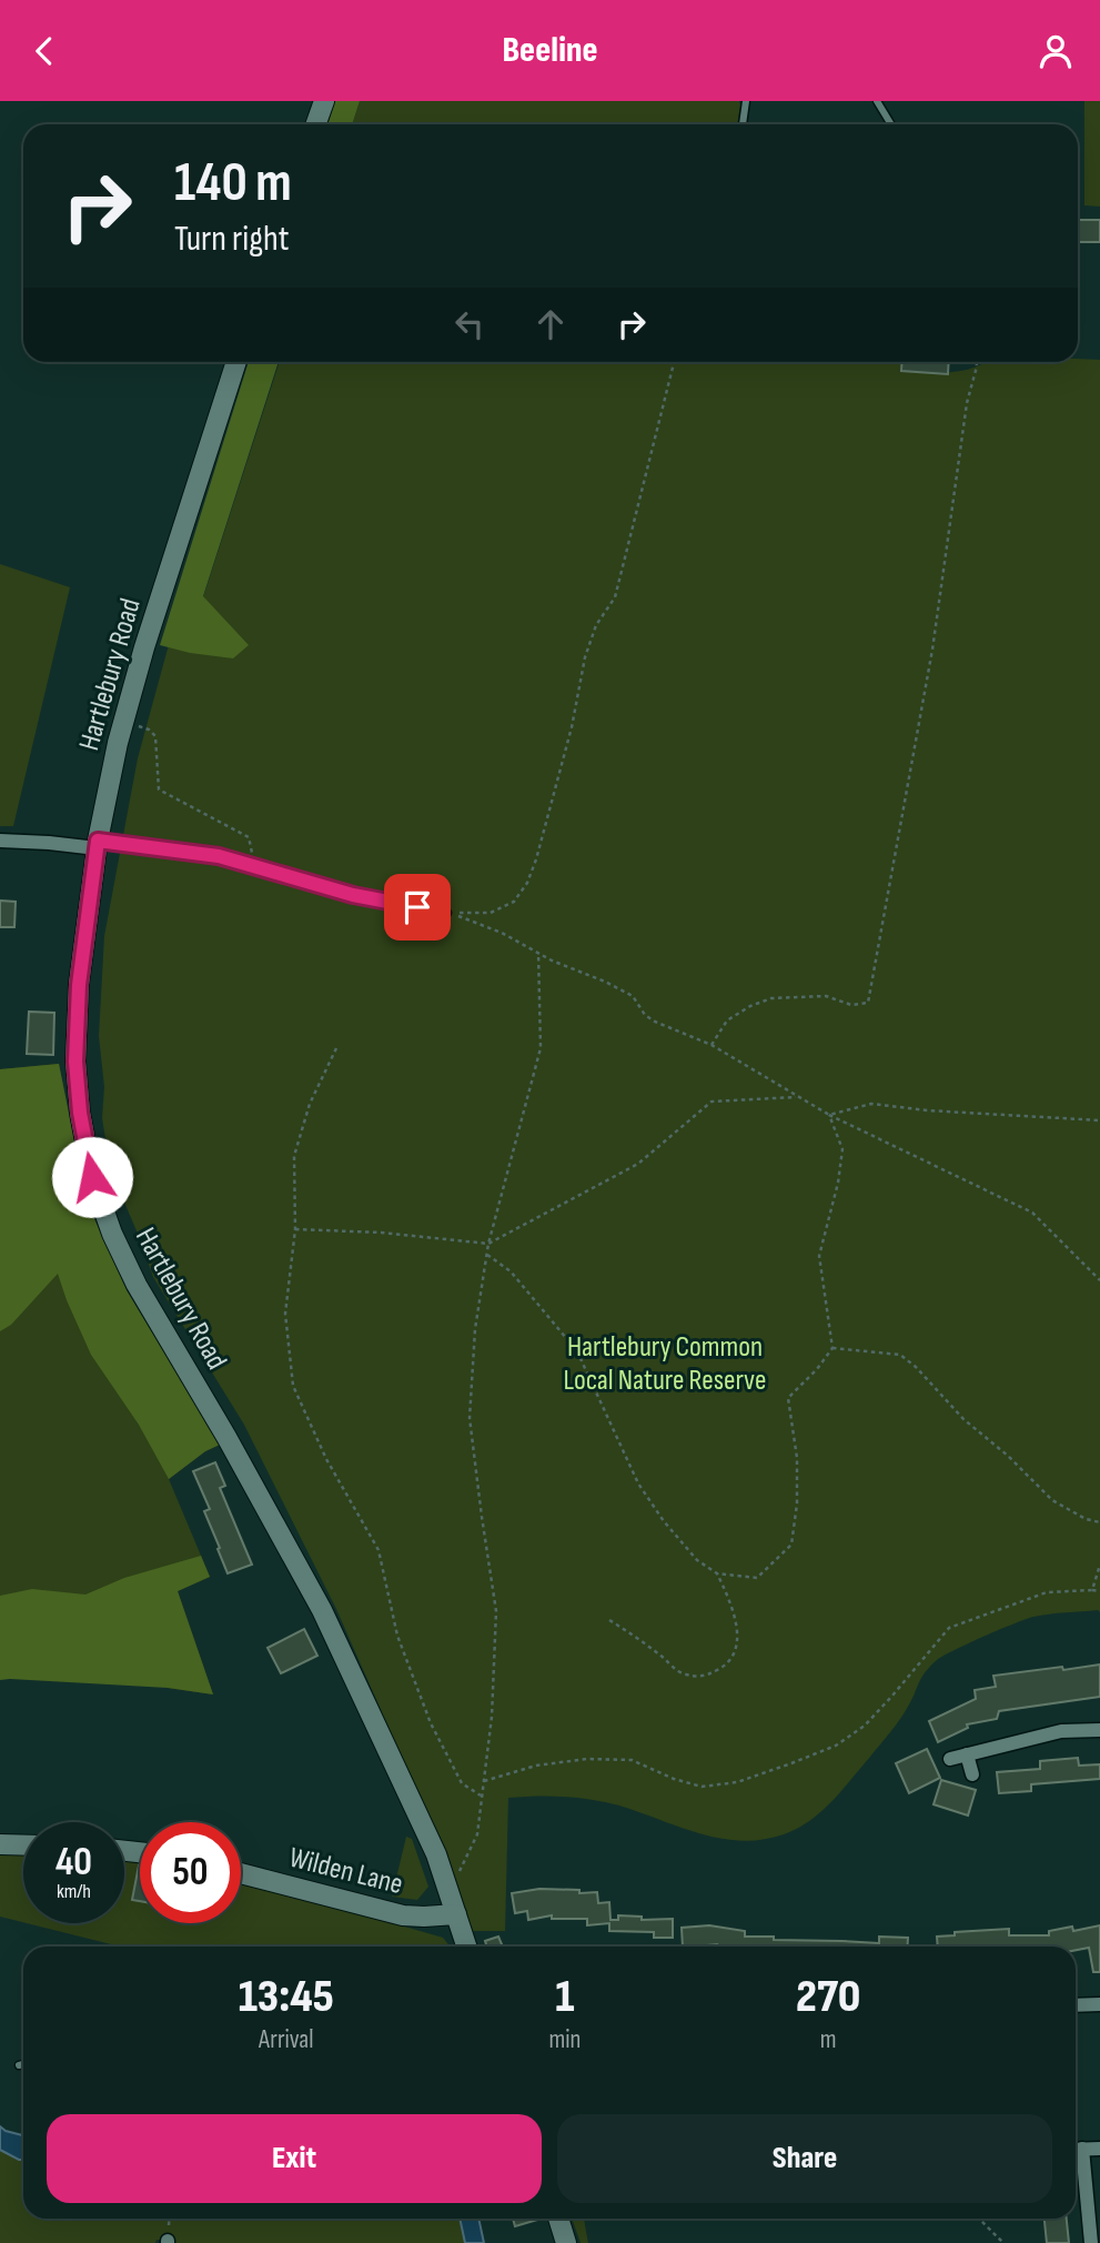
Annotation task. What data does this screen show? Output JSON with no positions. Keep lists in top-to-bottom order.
{
  "streets": {
    "main road": ["Hartlebury Road", "Wilden Lane"]
  },
  "crossings": [
    ["Hartlebury Road", "Wilden Lane"]
  ],
  "parks": ["Hartlebury Common Local Nature Reserve"],
  "page": {
    "header": "Beeline",
    "turn": ["140 m", "Turn right"],
    "speed": "40 km/h",
    "limit": "50",
    "eta": [
      "13:45",
      "Arrival",
      "1",
      "min",
      "270",
      "m"
    ],
    "buttons": ["Exit", "Share"]
  }
}
